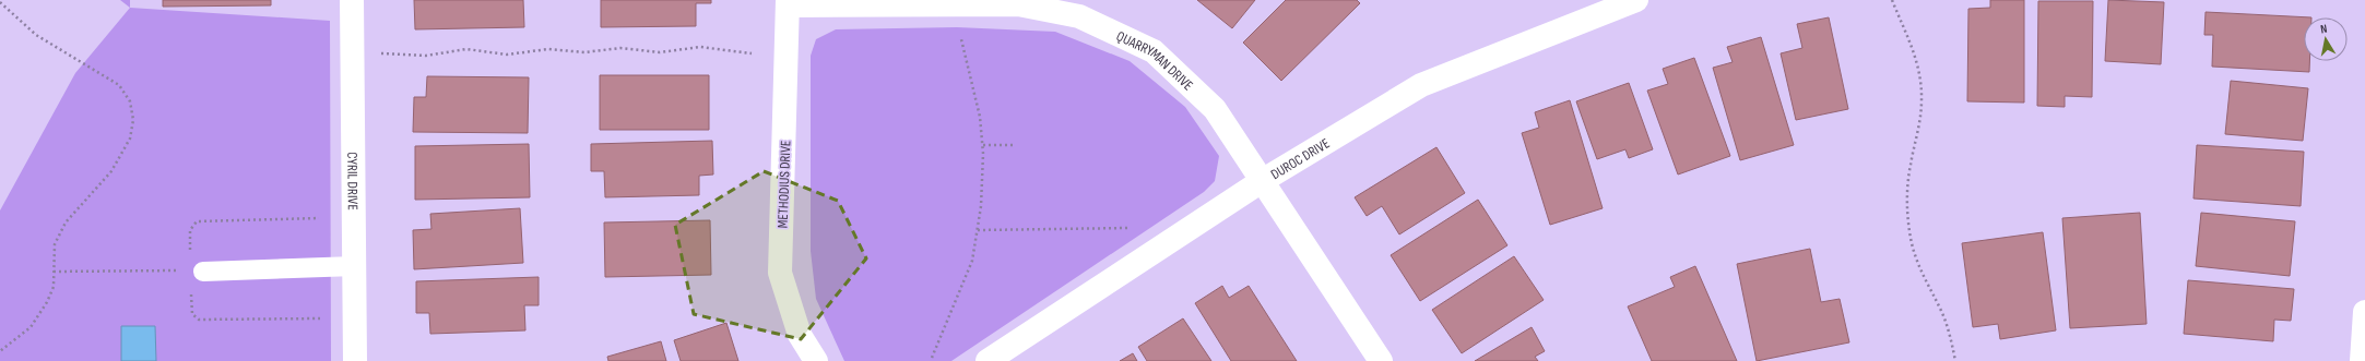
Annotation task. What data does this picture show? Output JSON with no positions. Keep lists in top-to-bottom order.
{
  "streets": {
    "street": [
      "QUARRYMAN DRIVE",
      "DUROC DRIVE",
      "CYRIL DRIVE",
      "METHODIUS DRIVE"
    ]
  },
  "crossings": [
    ["QUARRYMAN DRIVE", "DUROC DRIVE"],
    ["QUARRYMAN DRIVE", "METHODIUS DRIVE"]
  ],
  "north": "top"
}
